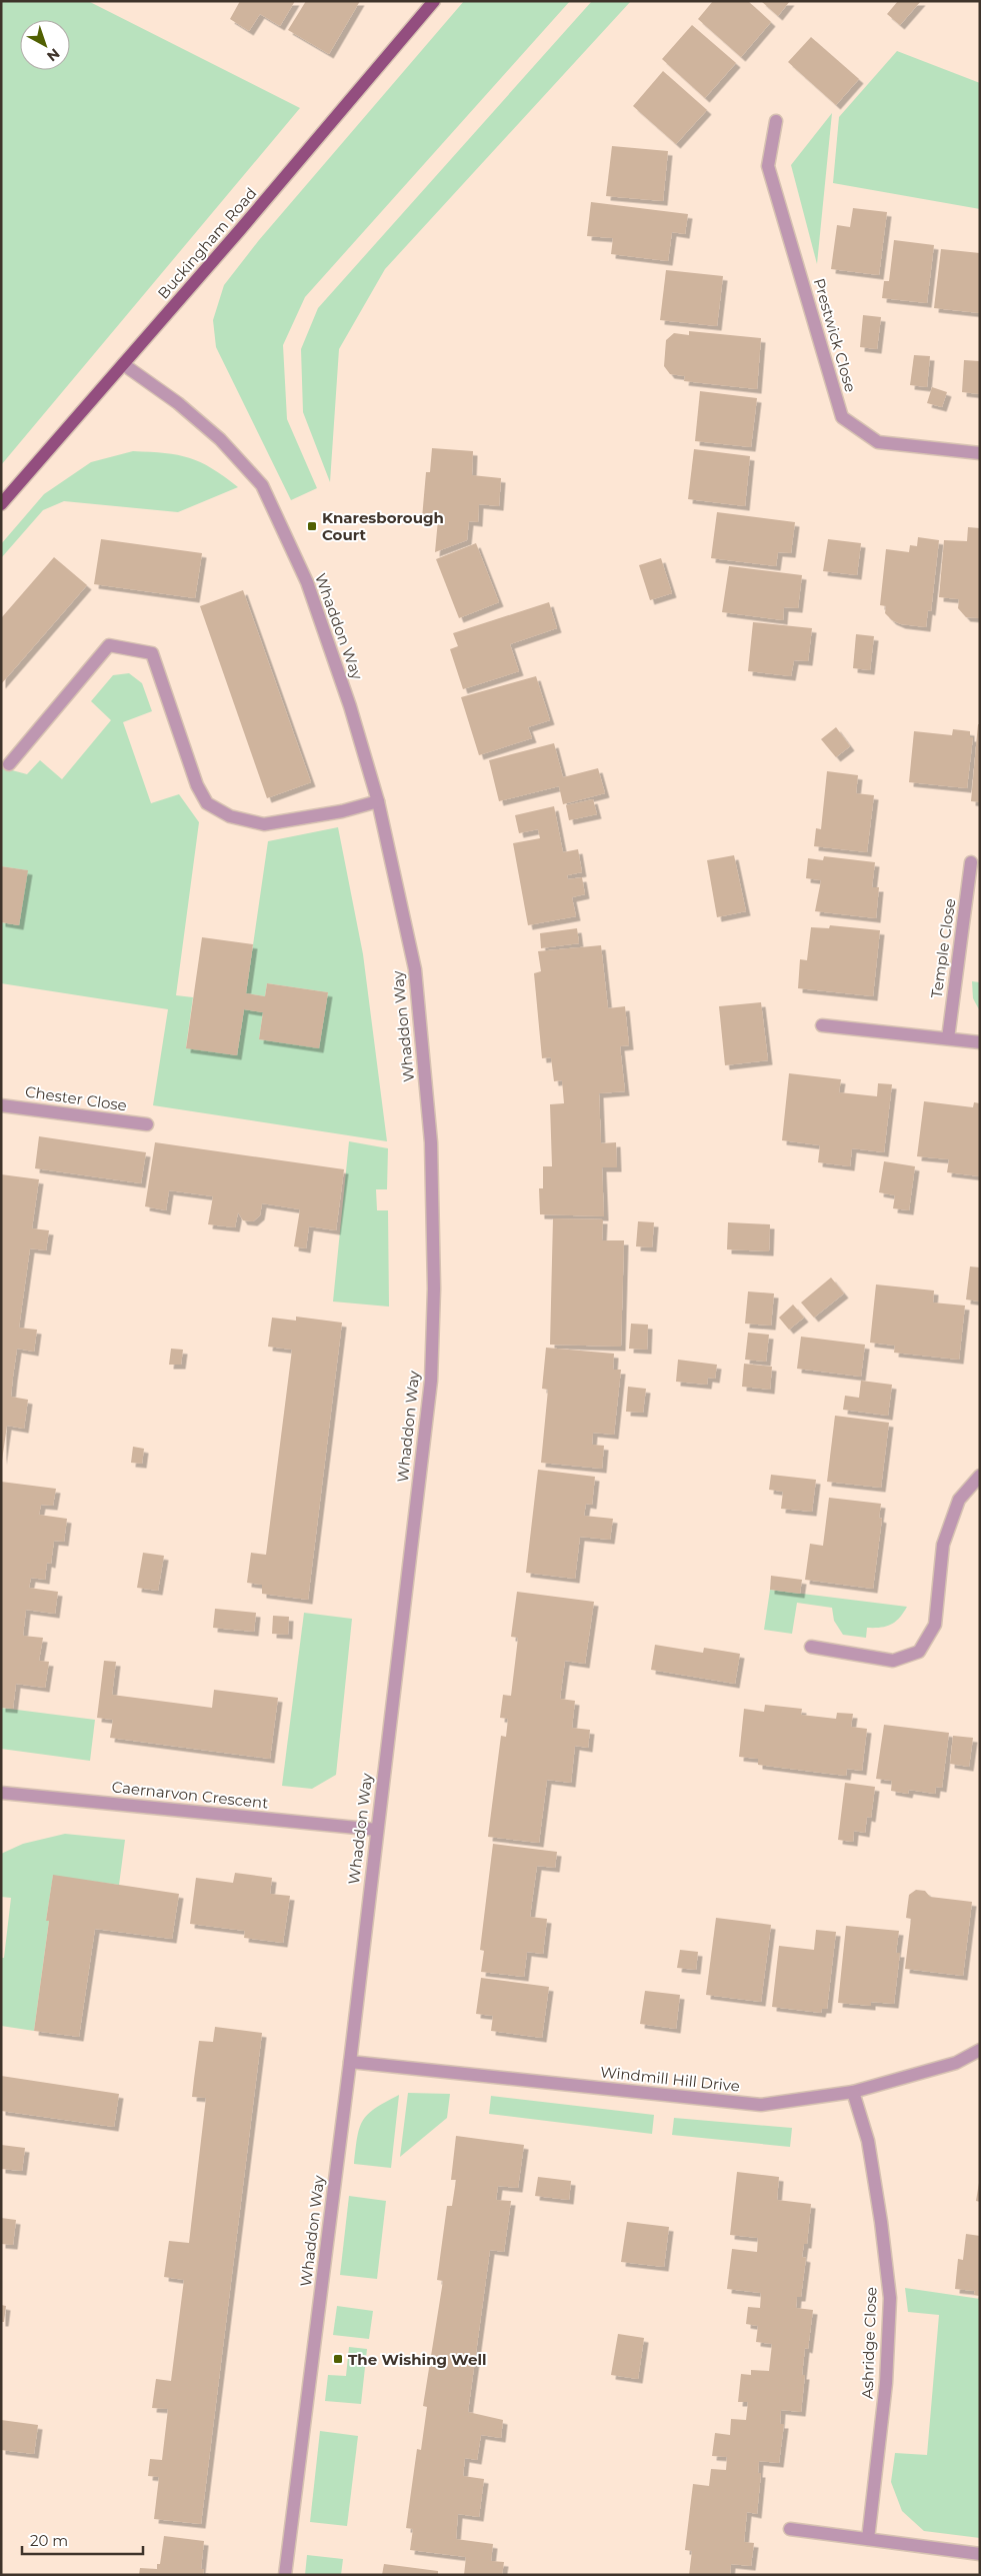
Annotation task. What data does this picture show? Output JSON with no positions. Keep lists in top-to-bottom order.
{
  "streets": {
    "main road": ["Buckingham Road"],
    "street": [
      "Prestwick Close",
      "Whaddon Way",
      "Temple Close",
      "Chester Close",
      "Caernarvon Crescent",
      "Windmill Hill Drive",
      "Ashridge Close"
    ]
  },
  "crossings": [
    ["Buckingham Road", "Whaddon Way"],
    ["Whaddon Way", "Caernarvon Crescent"],
    ["Whaddon Way", "Windmill Hill Drive"],
    ["Windmill Hill Drive", "Ashridge Close"]
  ],
  "places": {
    "transit": ["Knaresborough Court", "The Wishing Well"]
  },
  "scale_bar": "20 m",
  "north": "bottom right"
}
